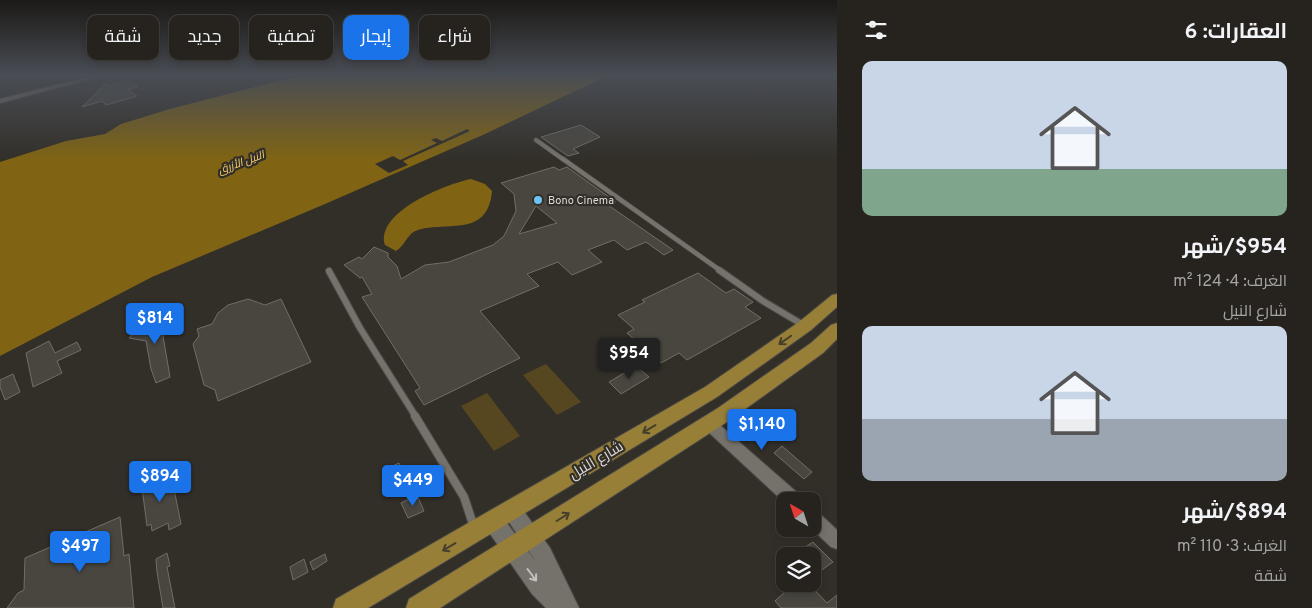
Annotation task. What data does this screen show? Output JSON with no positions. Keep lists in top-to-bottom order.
{
  "streets": {
    "main road": ["شارع النيل"]
  },
  "water": ["النيل الأزرق"],
  "places": ["Bono Cinema"],
  "north": "top left",
  "page": {
    "heading": "العقارات: 6",
    "chip": [
      "شراء",
      "إيجار",
      "تصفية",
      "جديد",
      "شقة"
    ],
    "list": [
      {
        "name": "$954/شهر",
        "note": "الغرف: 4 · 124 m² · شارع النيل"
      },
      {
        "name": "$894/شهر",
        "note": "الغرف: 3 · 110 m² · شقة"
      }
    ],
    "price": [
      "$814",
      "$954",
      "$1,140",
      "$894",
      "$449",
      "$497"
    ]
  }
}
